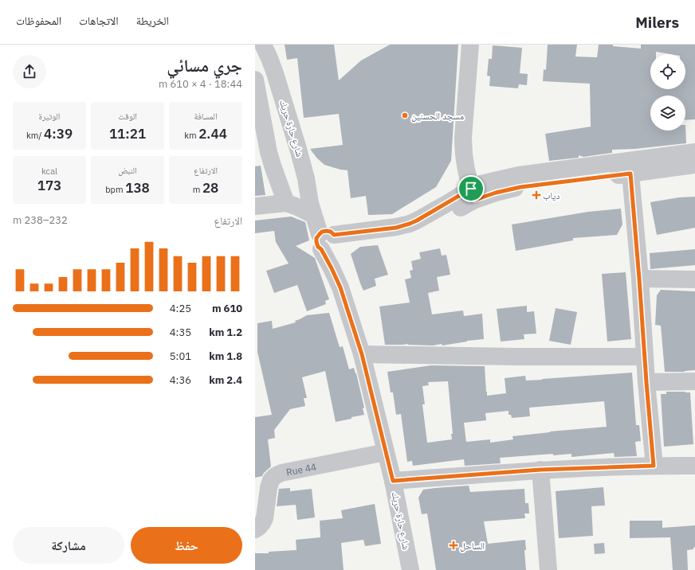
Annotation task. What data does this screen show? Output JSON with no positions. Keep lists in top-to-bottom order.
{
  "streets": {
    "street": ["شارع حارة حريك", "Rue 44"]
  },
  "crossings": [
    ["شارع حارة حريك", "Rue 44"]
  ],
  "places": {
    "other": ["مسجد الحسنين"],
    "health": ["دياب", "الساحل"]
  },
  "page": {
    "header": "Milers",
    "nav": ["الخريطة", "الاتجاهات", "المحفوظات"],
    "heading": ["جري مسائي", "18:44 · 4 × 610 m"],
    "stats": [
      ["المسافة", "2.44 km"],
      ["الوقت", "11:21"],
      ["الوتيرة", "4:39 /km"],
      ["الارتفاع", "28 m"],
      ["النبض", "138 bpm"],
      ["kcal", "173"]
    ],
    "chart": ["الارتفاع", "232–238 m"],
    "list": [
      {
        "name": "610 m",
        "note": "4:25"
      },
      {
        "name": "1.2 km",
        "note": "4:35"
      },
      {
        "name": "1.8 km",
        "note": "5:01"
      },
      {
        "name": "2.4 km",
        "note": "4:36"
      }
    ],
    "buttons": ["حفظ", "مشاركة"]
  }
}
